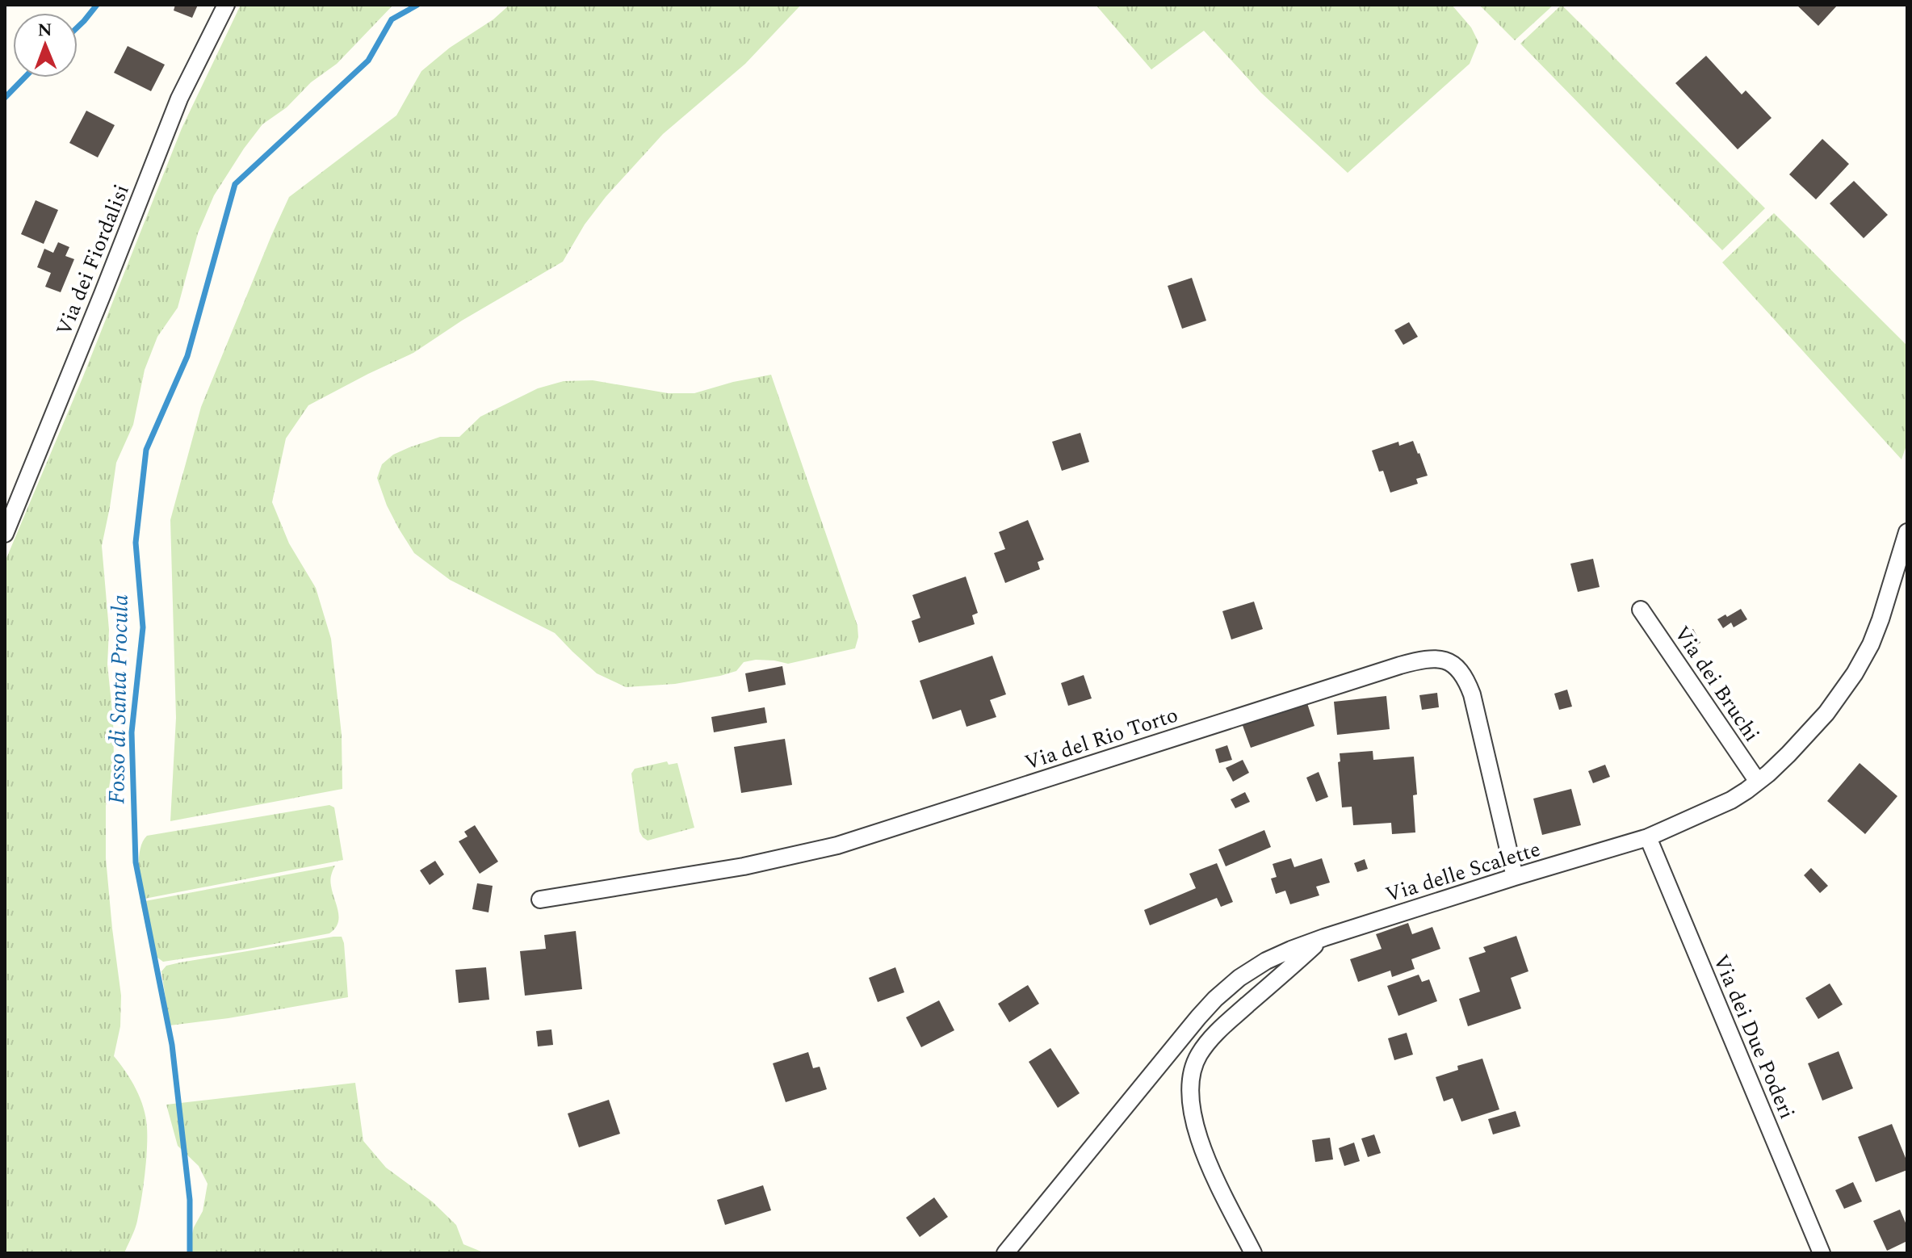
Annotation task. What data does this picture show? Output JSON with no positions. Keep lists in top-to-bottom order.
{
  "streets": {
    "street": [
      "Via dei Fiordalisi",
      "Via dei Bruchi",
      "Via del Rio Torto",
      "Via delle Scalette",
      "Via dei Due Poderi"
    ]
  },
  "crossings": [
    ["Via dei Bruchi", "Via delle Scalette"],
    ["Via del Rio Torto", "Via delle Scalette"],
    ["Via delle Scalette", "Via dei Due Poderi"]
  ],
  "water": ["Fosso di Santa Procula"],
  "north": "top"
}
